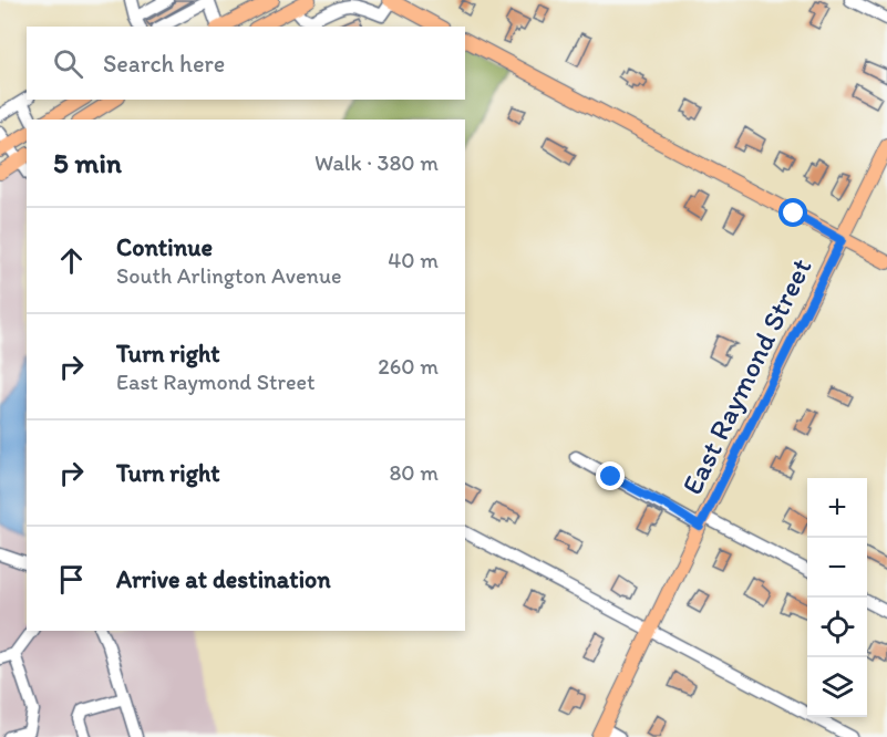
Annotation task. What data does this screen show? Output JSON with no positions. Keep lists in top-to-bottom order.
{
  "streets": {
    "main road": ["East Raymond Street"]
  },
  "page": {
    "search": "Search here",
    "heading": ["5 min", "Walk · 380 m"],
    "list": [
      ["Continue", "South Arlington Avenue", "40 m"],
      ["Turn right", "East Raymond Street", "260 m"],
      ["Turn right", "80 m"],
      "Arrive at destination"
    ],
    "map_buttons": ["+", "−"]
  }
}
